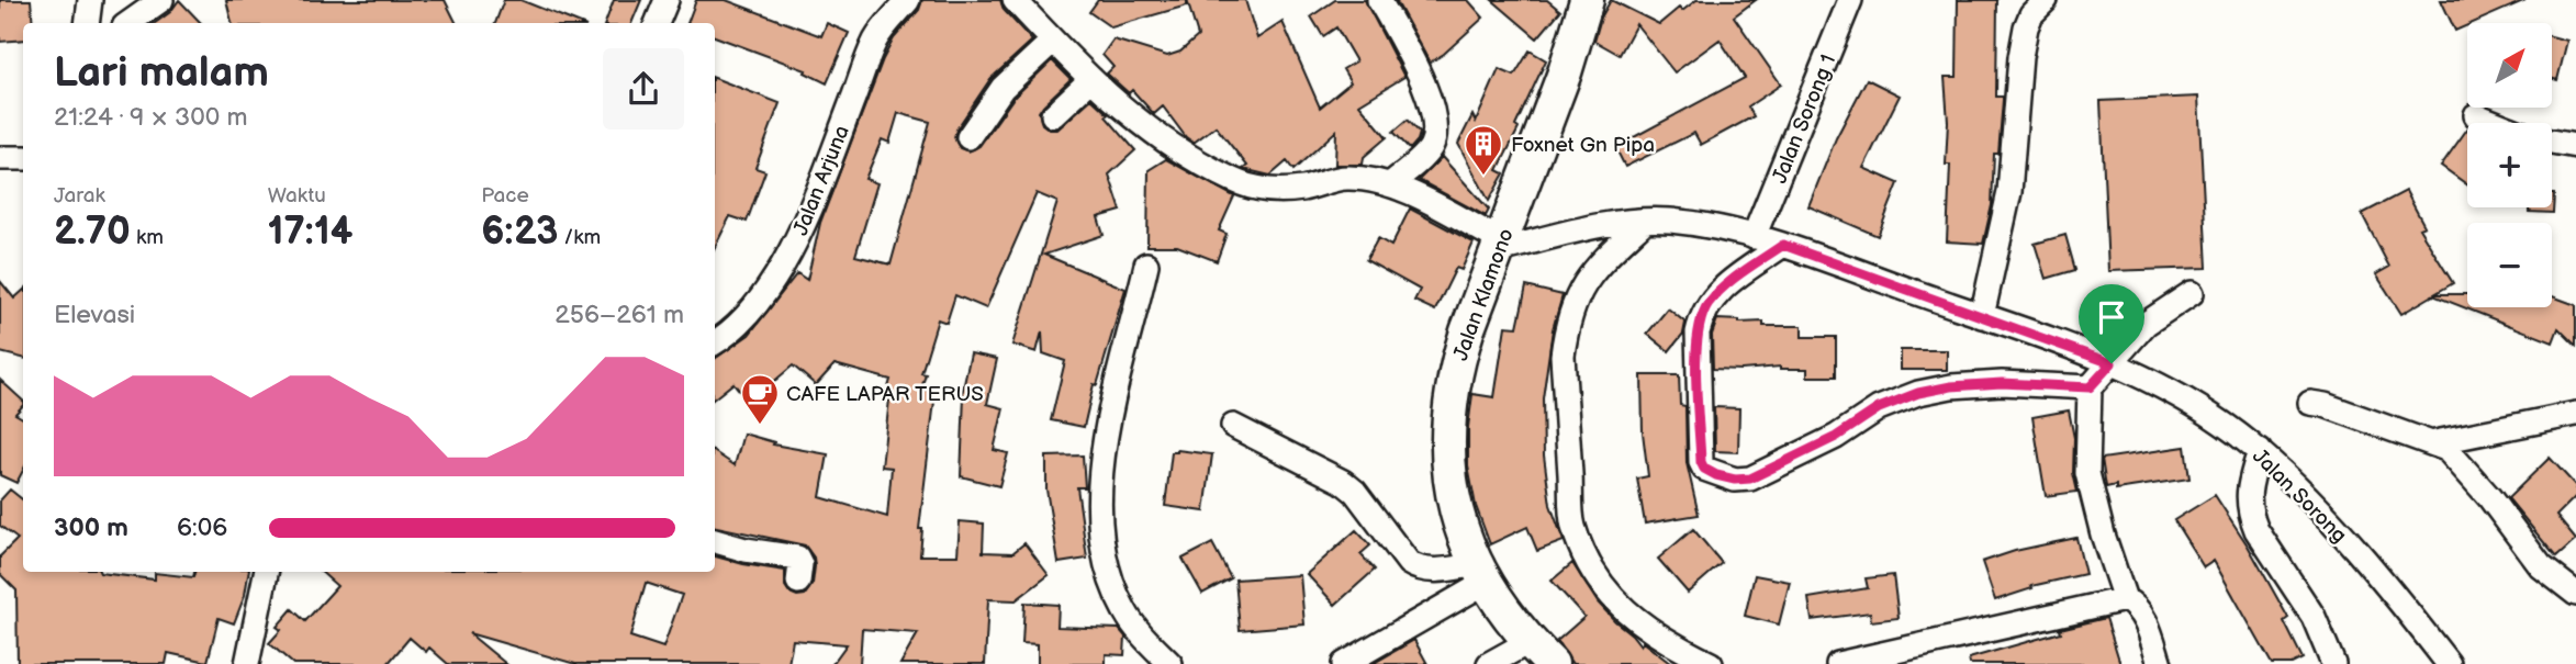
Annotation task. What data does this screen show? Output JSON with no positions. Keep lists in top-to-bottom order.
{
  "streets": {
    "main road": ["Jalan Klamono"],
    "street": ["Jalan Sorong 1", "Jalan Arjuna", "Jalan Sorong"]
  },
  "crossings": [
    ["Jalan Sorong 1", "Jalan Sorong"],
    ["Jalan Klamono", "Jalan Sorong"]
  ],
  "places": {
    "building": ["Foxnet Gn Pipa"],
    "cafe": ["CAFE LAPAR TERUS"]
  },
  "north": "top right",
  "page": {
    "map_buttons": ["+", "−"],
    "heading": ["Lari malam", "21:24 · 9 × 300 m"],
    "stats": [
      ["Jarak", "2.70 km"],
      ["Waktu", "17:14"],
      ["Pace", "6:23 /km"]
    ],
    "chart": ["Elevasi", "256–261 m"],
    "list": [
      {
        "name": "300 m",
        "note": "6:06"
      }
    ]
  }
}
